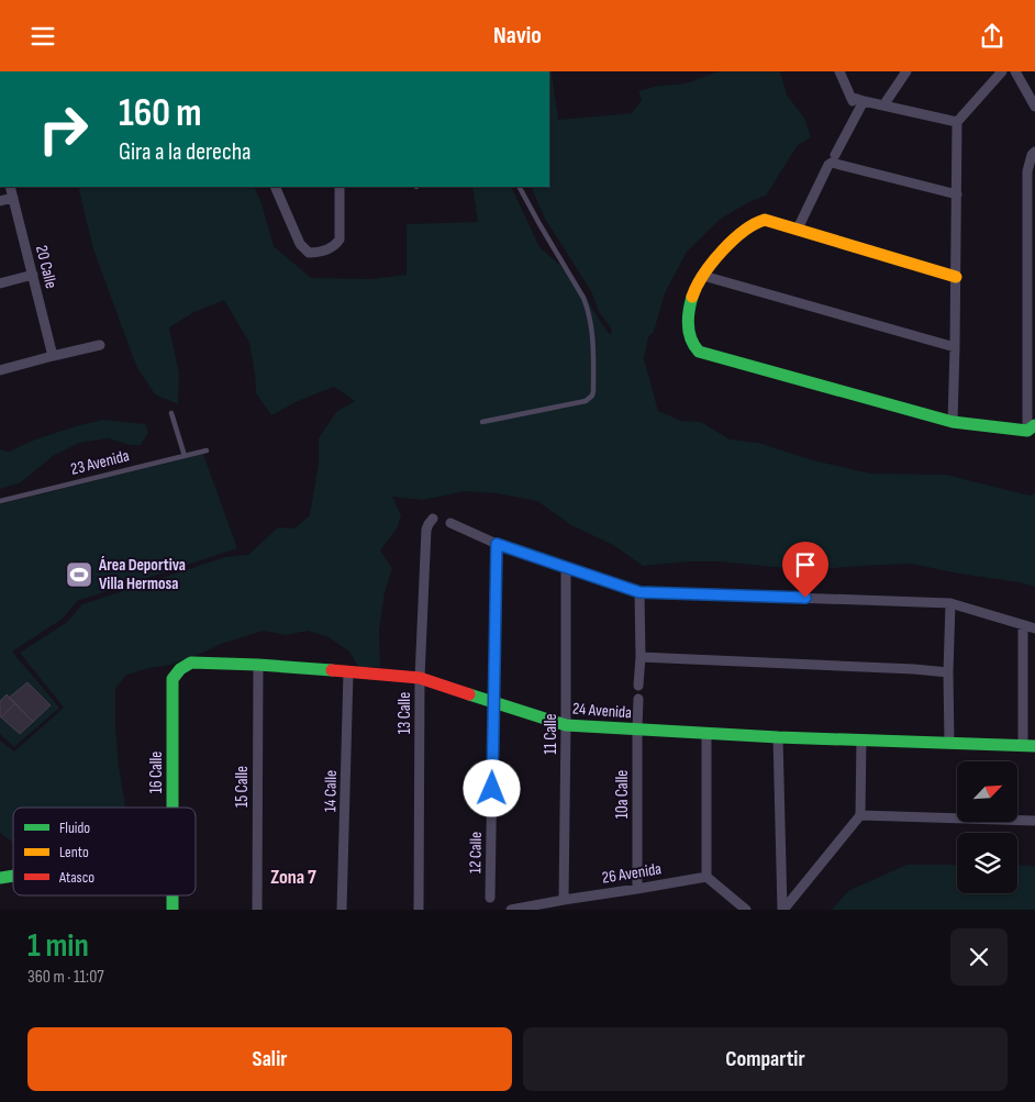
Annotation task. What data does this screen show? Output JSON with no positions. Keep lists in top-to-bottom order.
{
  "streets": {
    "main road": ["24 Avenida", "16 Calle"],
    "street": [
      "20 Calle",
      "13 Calle",
      "11 Calle",
      "15 Calle",
      "14 Calle",
      "10a Calle",
      "12 Calle",
      "26 Avenida"
    ],
    "lane": ["23 Avenida"]
  },
  "crossings": [
    ["24 Avenida", "13 Calle"],
    ["24 Avenida", "11 Calle"],
    ["24 Avenida", "16 Calle"],
    ["24 Avenida", "15 Calle"],
    ["24 Avenida", "14 Calle"],
    ["24 Avenida", "10a Calle"],
    ["24 Avenida", "12 Calle"],
    ["11 Calle", "26 Avenida"],
    ["10a Calle", "26 Avenida"]
  ],
  "districts": ["Zona 7"],
  "places": {
    "sports": ["Área Deportiva Villa Hermosa"]
  },
  "legend": ["Fluido", "Lento", "Atasco"],
  "north": "top right",
  "page": {
    "header": "Navio",
    "turn": ["160 m", "Gira a la derecha"],
    "heading": ["1 min", "360 m · 11:07"],
    "buttons": ["Salir", "Compartir"]
  }
}
